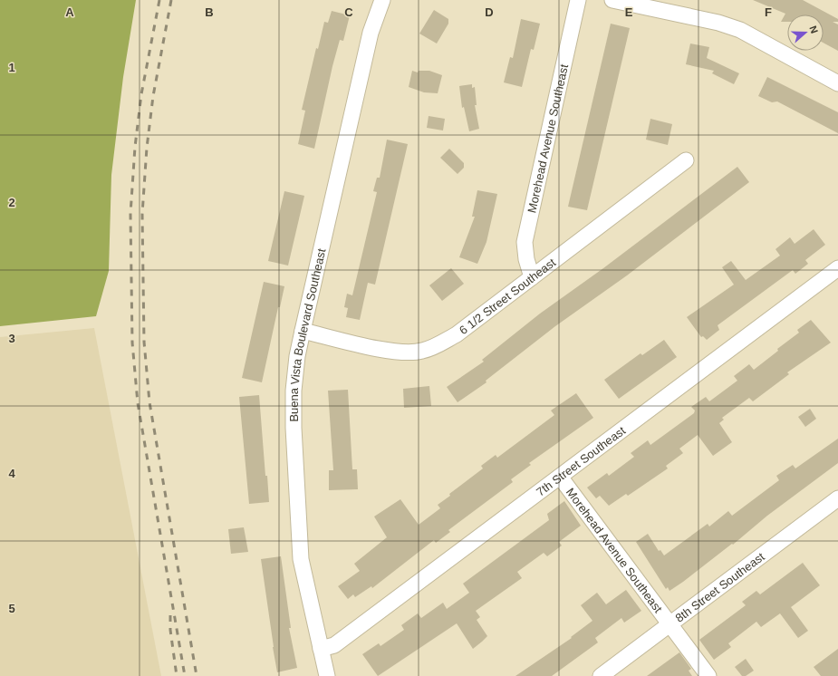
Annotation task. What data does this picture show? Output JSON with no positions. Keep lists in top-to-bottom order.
{
  "streets": {
    "street": [
      "Morehead Avenue Southeast",
      "6 1/2 Street Southeast",
      "Buena Vista Boulevard Southeast",
      "7th Street Southeast",
      "8th Street Southeast"
    ]
  },
  "crossings": [
    ["Morehead Avenue Southeast", "6 1/2 Street Southeast"],
    ["Morehead Avenue Southeast", "7th Street Southeast"],
    ["Morehead Avenue Southeast", "8th Street Southeast"],
    ["6 1/2 Street Southeast", "Buena Vista Boulevard Southeast"],
    ["Buena Vista Boulevard Southeast", "7th Street Southeast"]
  ],
  "north": "right",
  "grid": {
    "columns": [
      "A",
      "B",
      "C",
      "D",
      "E",
      "F"
    ],
    "rows": [
      "1",
      "2",
      "3",
      "4",
      "5"
    ]
  }
}
